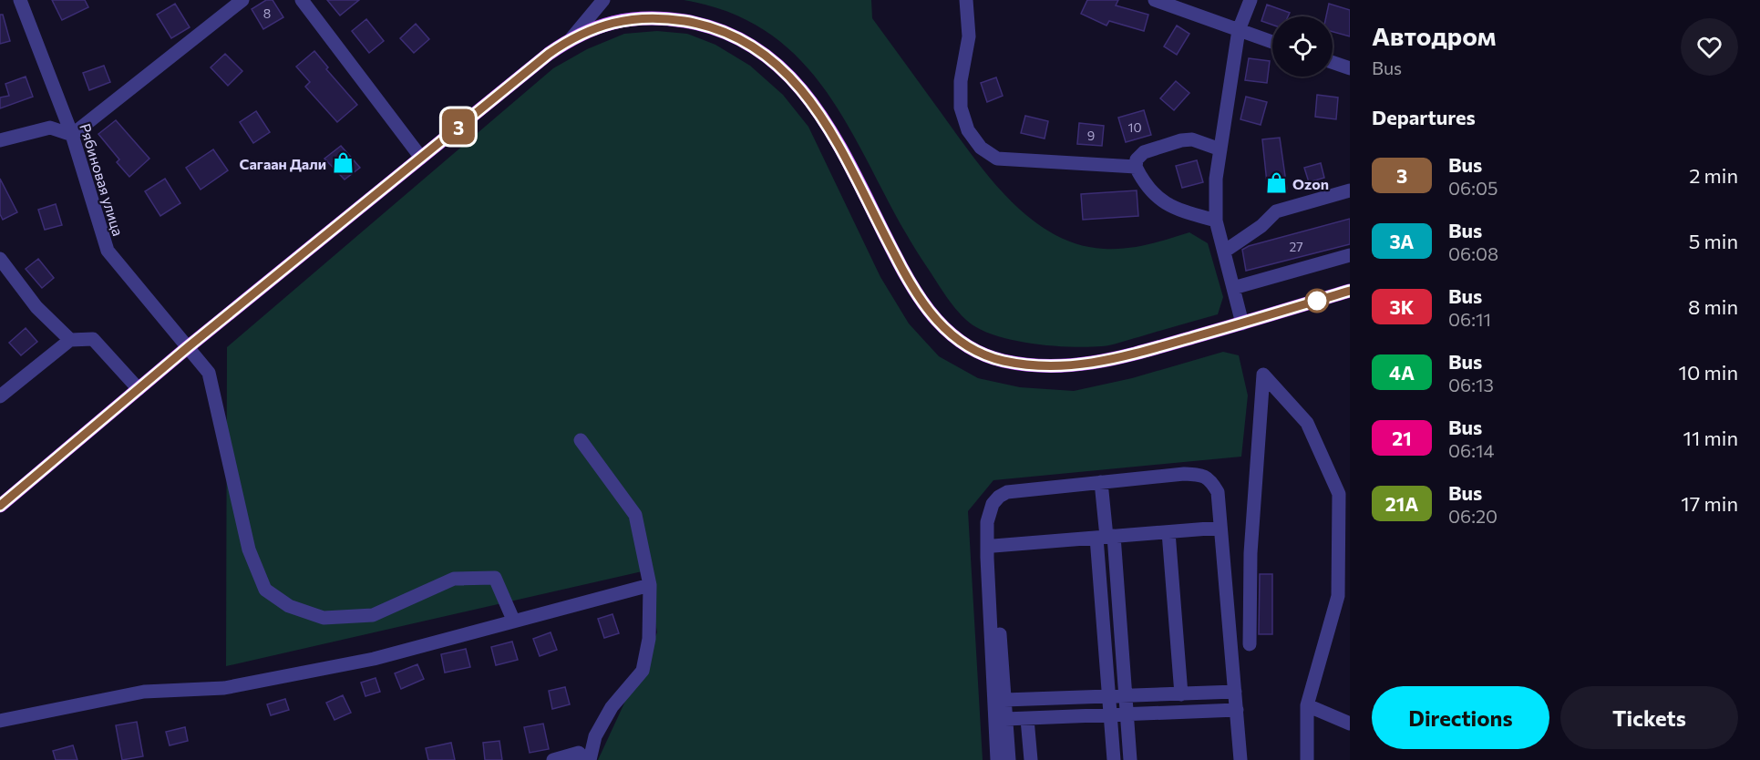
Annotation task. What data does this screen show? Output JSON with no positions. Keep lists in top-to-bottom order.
{
  "streets": {
    "street": ["Рябиновая улица"]
  },
  "places": {
    "shop": ["Сагаан Дали", "Ozon"]
  },
  "lines": ["bus line 3"],
  "house_numbers": [
    "8",
    "10",
    "9",
    "27"
  ],
  "page": {
    "on_map": "3",
    "heading": [
      ["Автодром", "Bus"],
      "Departures"
    ],
    "list": [
      {
        "mark": "3",
        "name": "Bus",
        "note": "06:05",
        "value": "2 min"
      },
      {
        "mark": "3А",
        "name": "Bus",
        "note": "06:08",
        "value": "5 min"
      },
      {
        "mark": "3К",
        "name": "Bus",
        "note": "06:11",
        "value": "8 min"
      },
      {
        "mark": "4А",
        "name": "Bus",
        "note": "06:13",
        "value": "10 min"
      },
      {
        "mark": "21",
        "name": "Bus",
        "note": "06:14",
        "value": "11 min"
      },
      {
        "mark": "21А",
        "name": "Bus",
        "note": "06:20",
        "value": "17 min"
      }
    ],
    "buttons": ["Directions", "Tickets"]
  }
}
